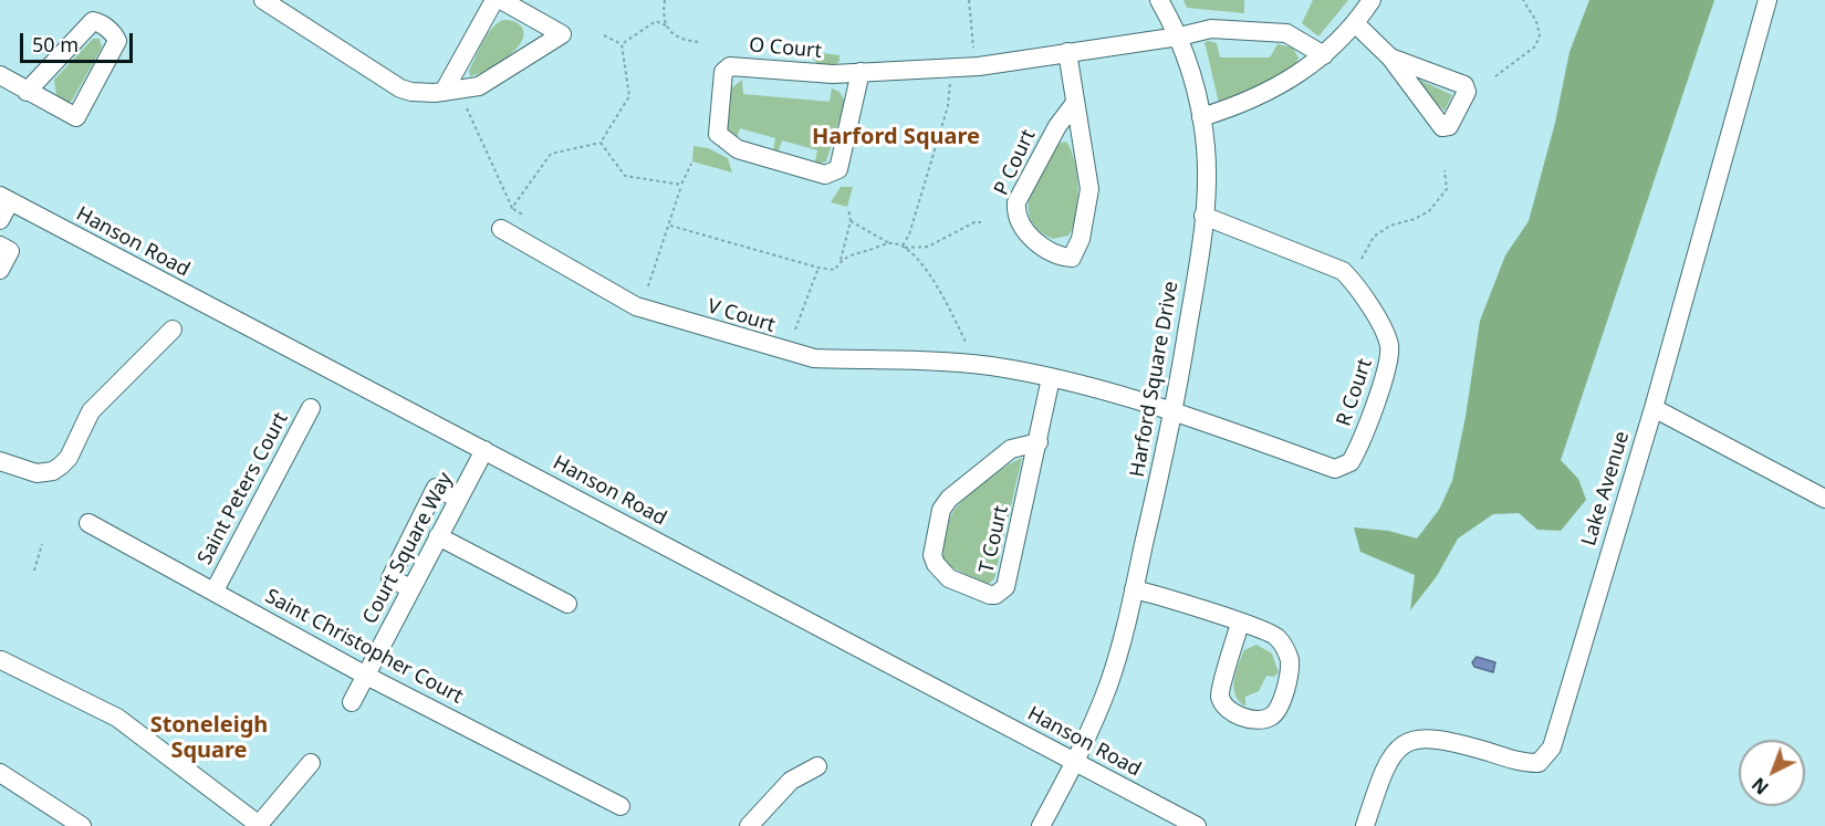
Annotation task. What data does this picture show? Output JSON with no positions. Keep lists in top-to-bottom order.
{
  "streets": {
    "street": [
      "O Court",
      "P Court",
      "Hanson Road",
      "V Court",
      "Harford Square Drive",
      "R Court",
      "Saint Peters Court",
      "Lake Avenue",
      "T Court",
      "Court Square Way",
      "Saint Christopher Court"
    ]
  },
  "crossings": [
    ["O Court", "P Court"],
    ["O Court", "Harford Square Drive"],
    ["Hanson Road", "Harford Square Drive"],
    ["Hanson Road", "Court Square Way"],
    ["V Court", "Harford Square Drive"],
    ["V Court", "R Court"],
    ["V Court", "T Court"],
    ["Harford Square Drive", "R Court"],
    ["Saint Peters Court", "Saint Christopher Court"],
    ["Court Square Way", "Saint Christopher Court"]
  ],
  "districts": ["Harford Square", "Stoneleigh Square"],
  "scale_bar": "50 m",
  "north": "bottom left"
}
